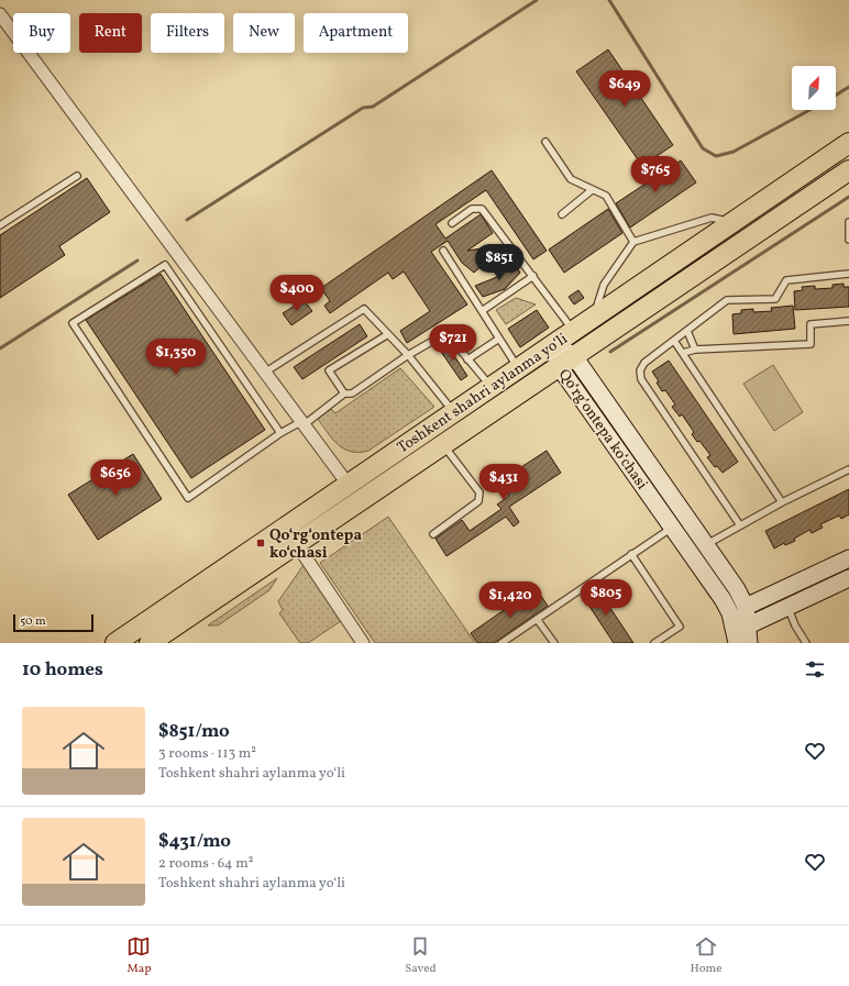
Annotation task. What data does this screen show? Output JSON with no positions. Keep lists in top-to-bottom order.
{
  "streets": {
    "highway": ["Toshkent shahri aylanma yoʻli"],
    "main road": ["Qoʻrgʻontepa koʻchasi"]
  },
  "crossings": [
    ["Toshkent shahri aylanma yoʻli", "Qoʻrgʻontepa koʻchasi"]
  ],
  "places": {
    "transit": ["Qoʻrgʻontepa koʻchasi"]
  },
  "scale_bar": "50 m",
  "north": "top right",
  "page": {
    "chip": [
      "Buy",
      "Rent",
      "Filters",
      "New",
      "Apartment"
    ],
    "price": [
      "$649",
      "$765",
      "$851",
      "$400",
      "$721",
      "$1,350",
      "$656",
      "$431",
      "$805",
      "$1,420"
    ],
    "scale": "50 m",
    "heading": "10 homes",
    "list": [
      {
        "name": "$851/mo",
        "note": "3 rooms · 113 m² · Toshkent shahri aylanma yoʻli"
      },
      {
        "name": "$431/mo",
        "note": "2 rooms · 64 m² · Toshkent shahri aylanma yoʻli"
      }
    ],
    "tabs": ["Map", "Saved", "Home"]
  }
}
